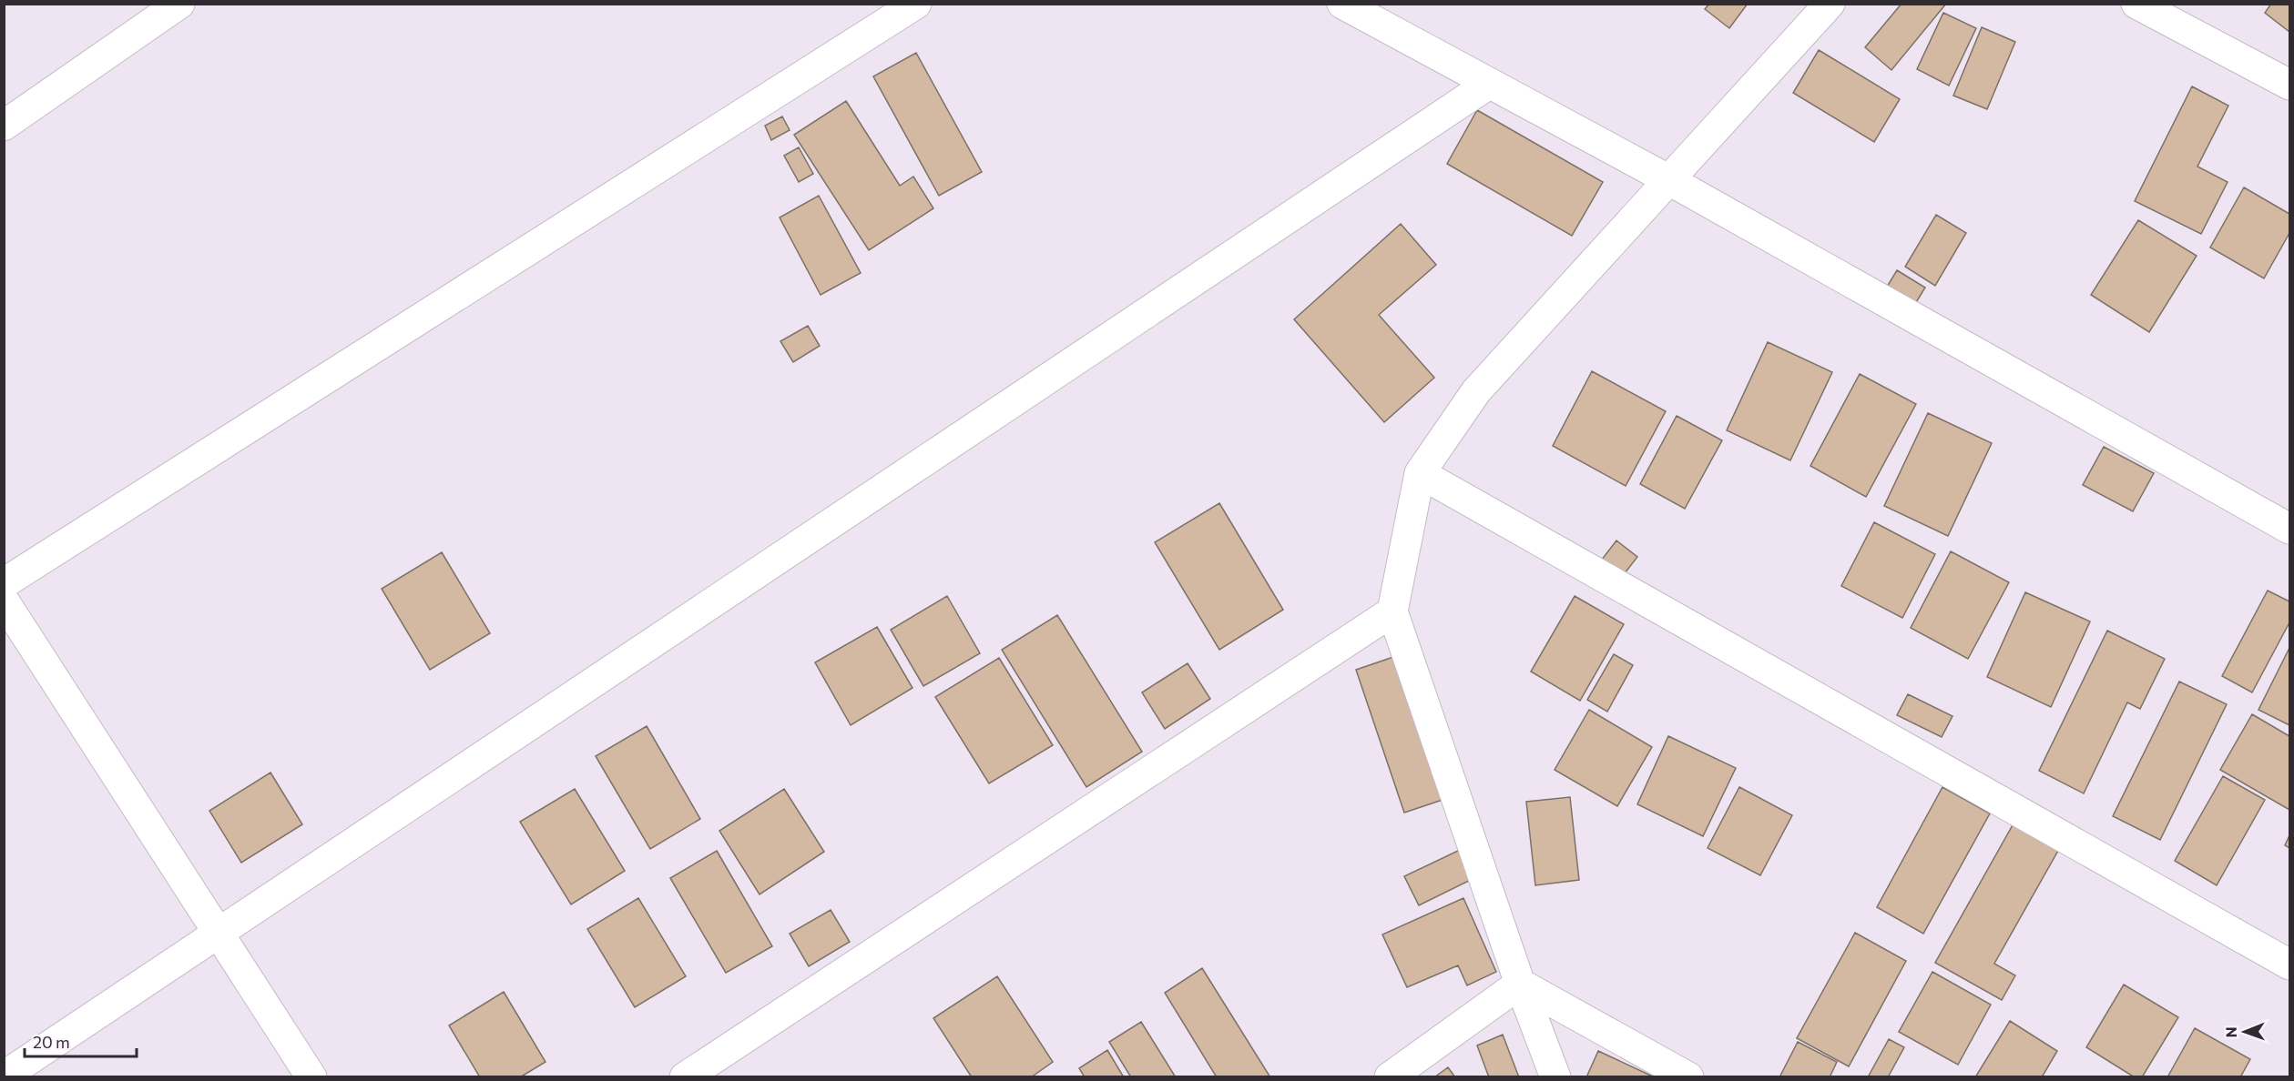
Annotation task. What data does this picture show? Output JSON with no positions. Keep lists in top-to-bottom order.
{
  "scale_bar": "20 m",
  "north": "left"
}
